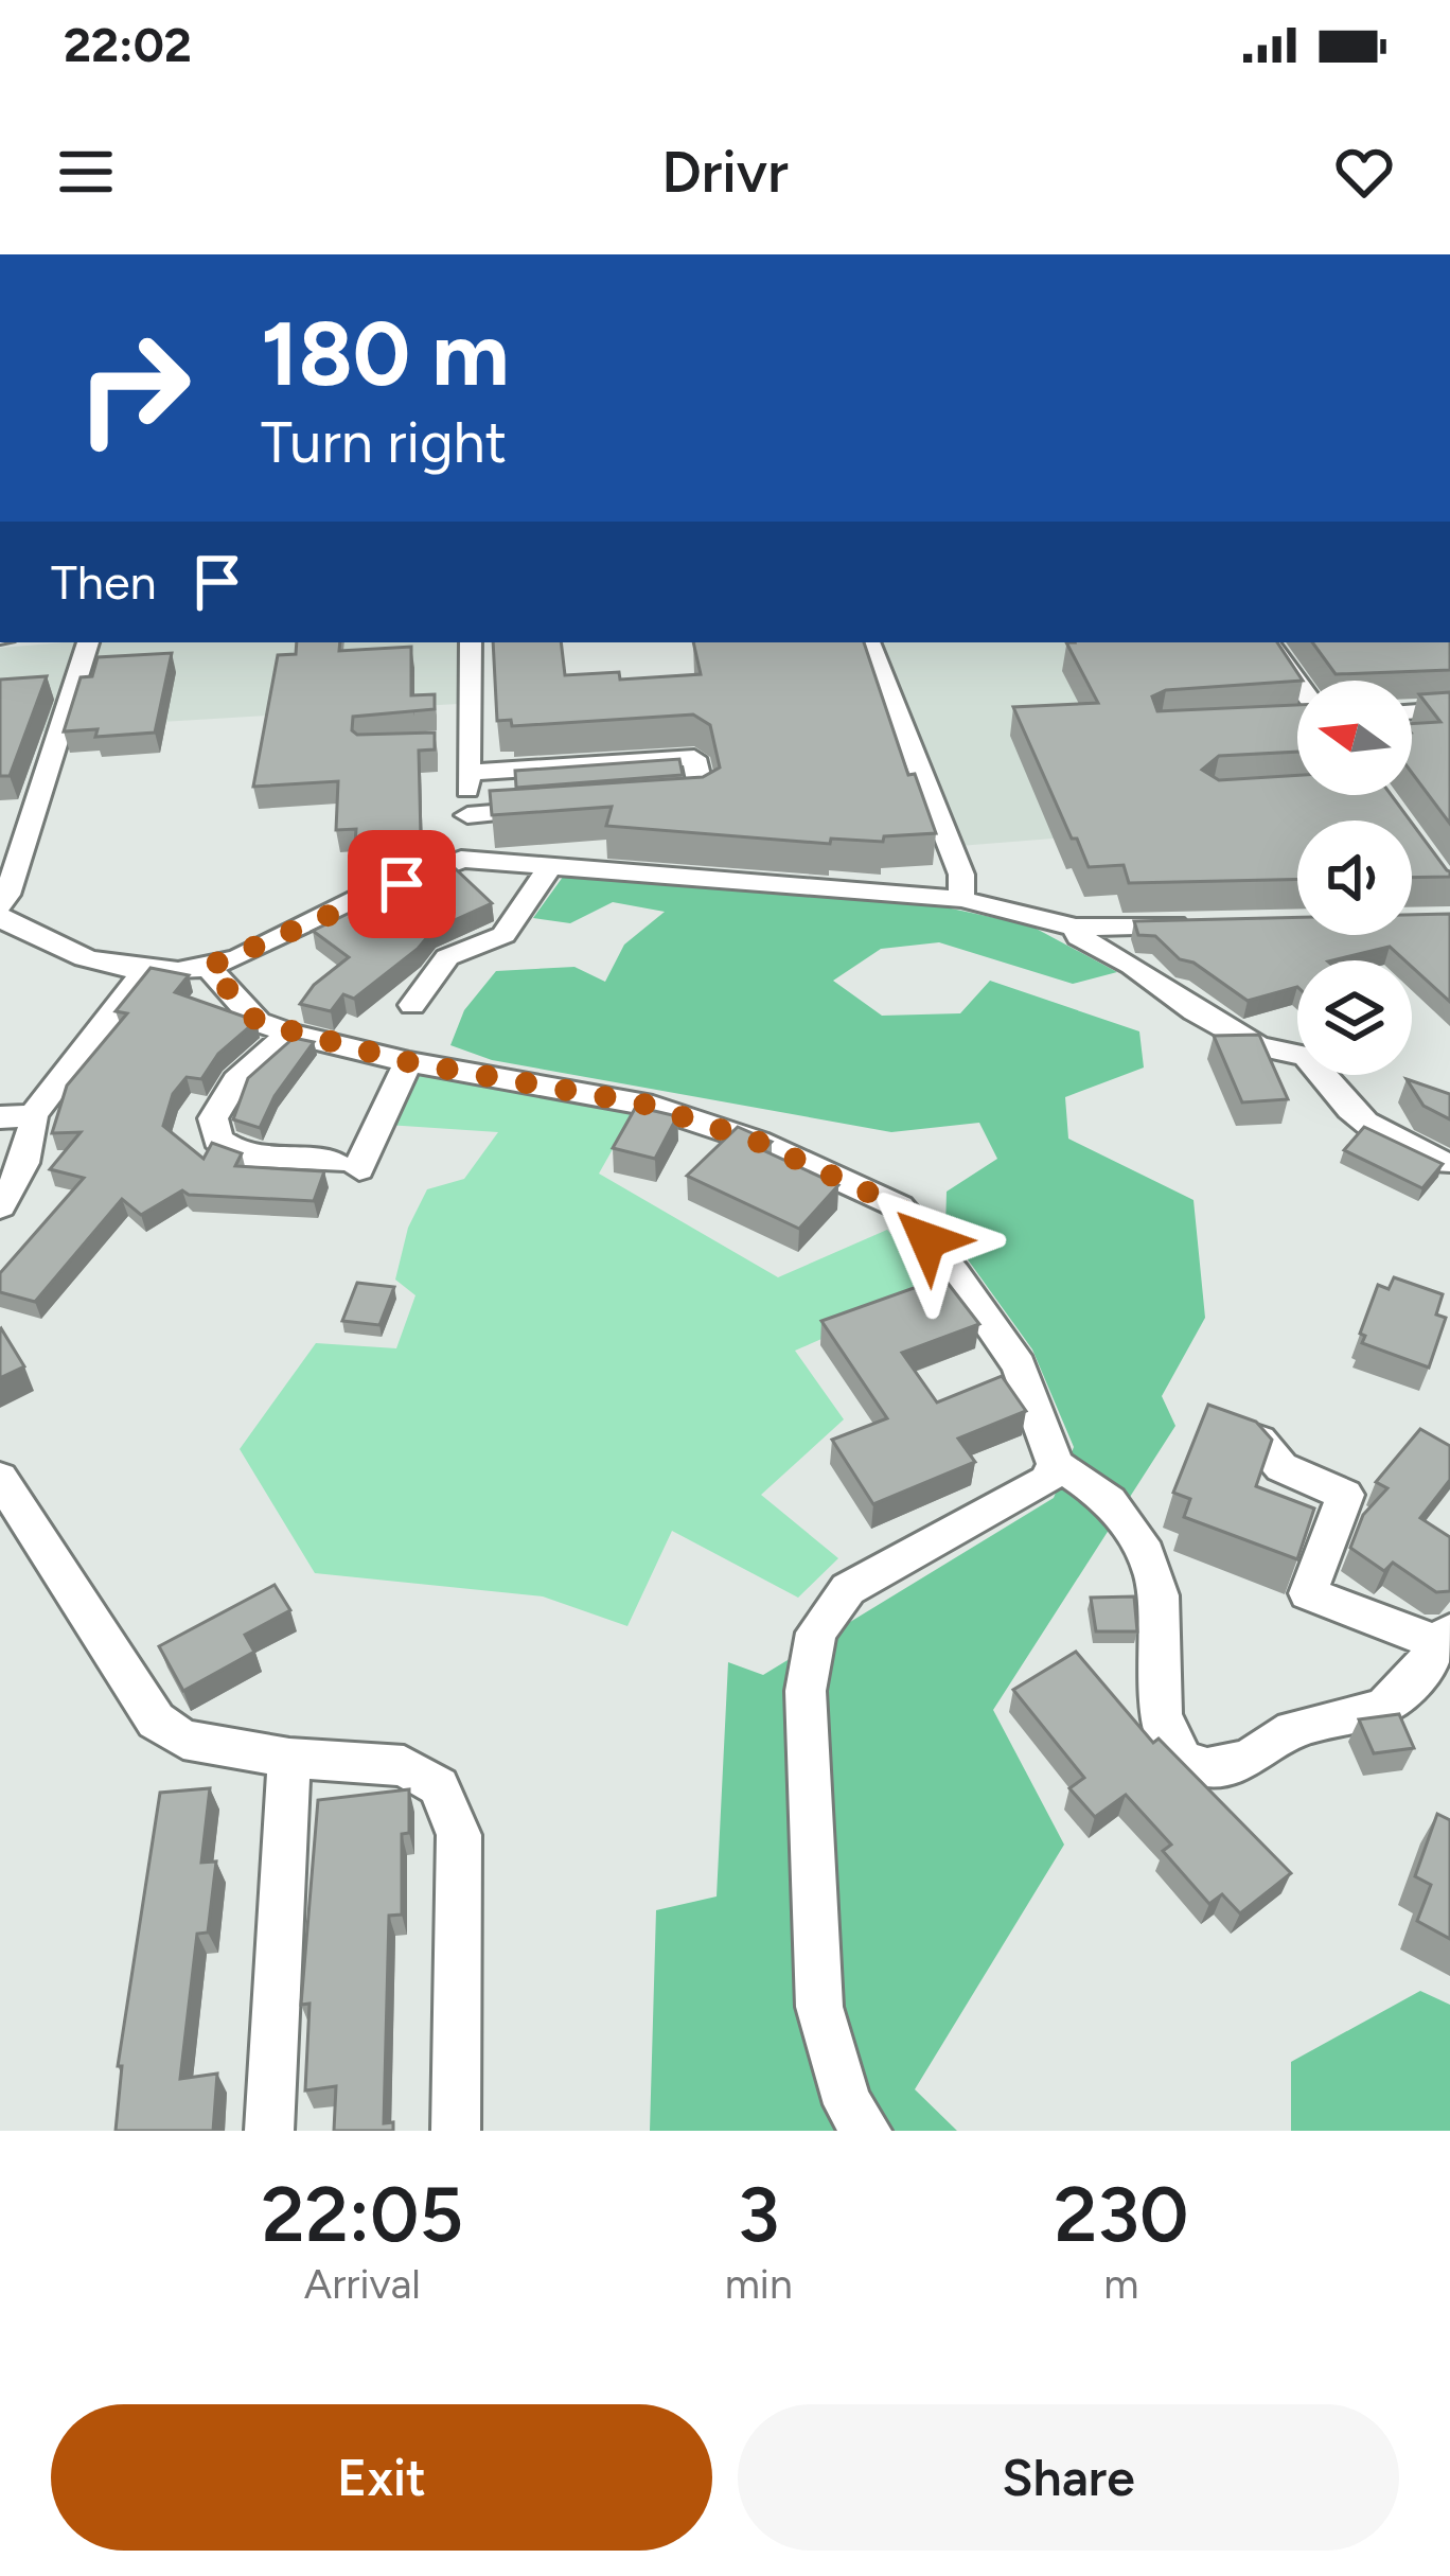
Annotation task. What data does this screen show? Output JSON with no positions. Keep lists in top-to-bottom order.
{
  "north": "left",
  "page": {
    "status": "22:02",
    "header": "Drivr",
    "turn": ["180 m", "Turn right"],
    "then": "Then",
    "eta": [
      "22:05",
      "Arrival",
      "3",
      "min",
      "230",
      "m"
    ],
    "buttons": ["Exit", "Share"]
  }
}
